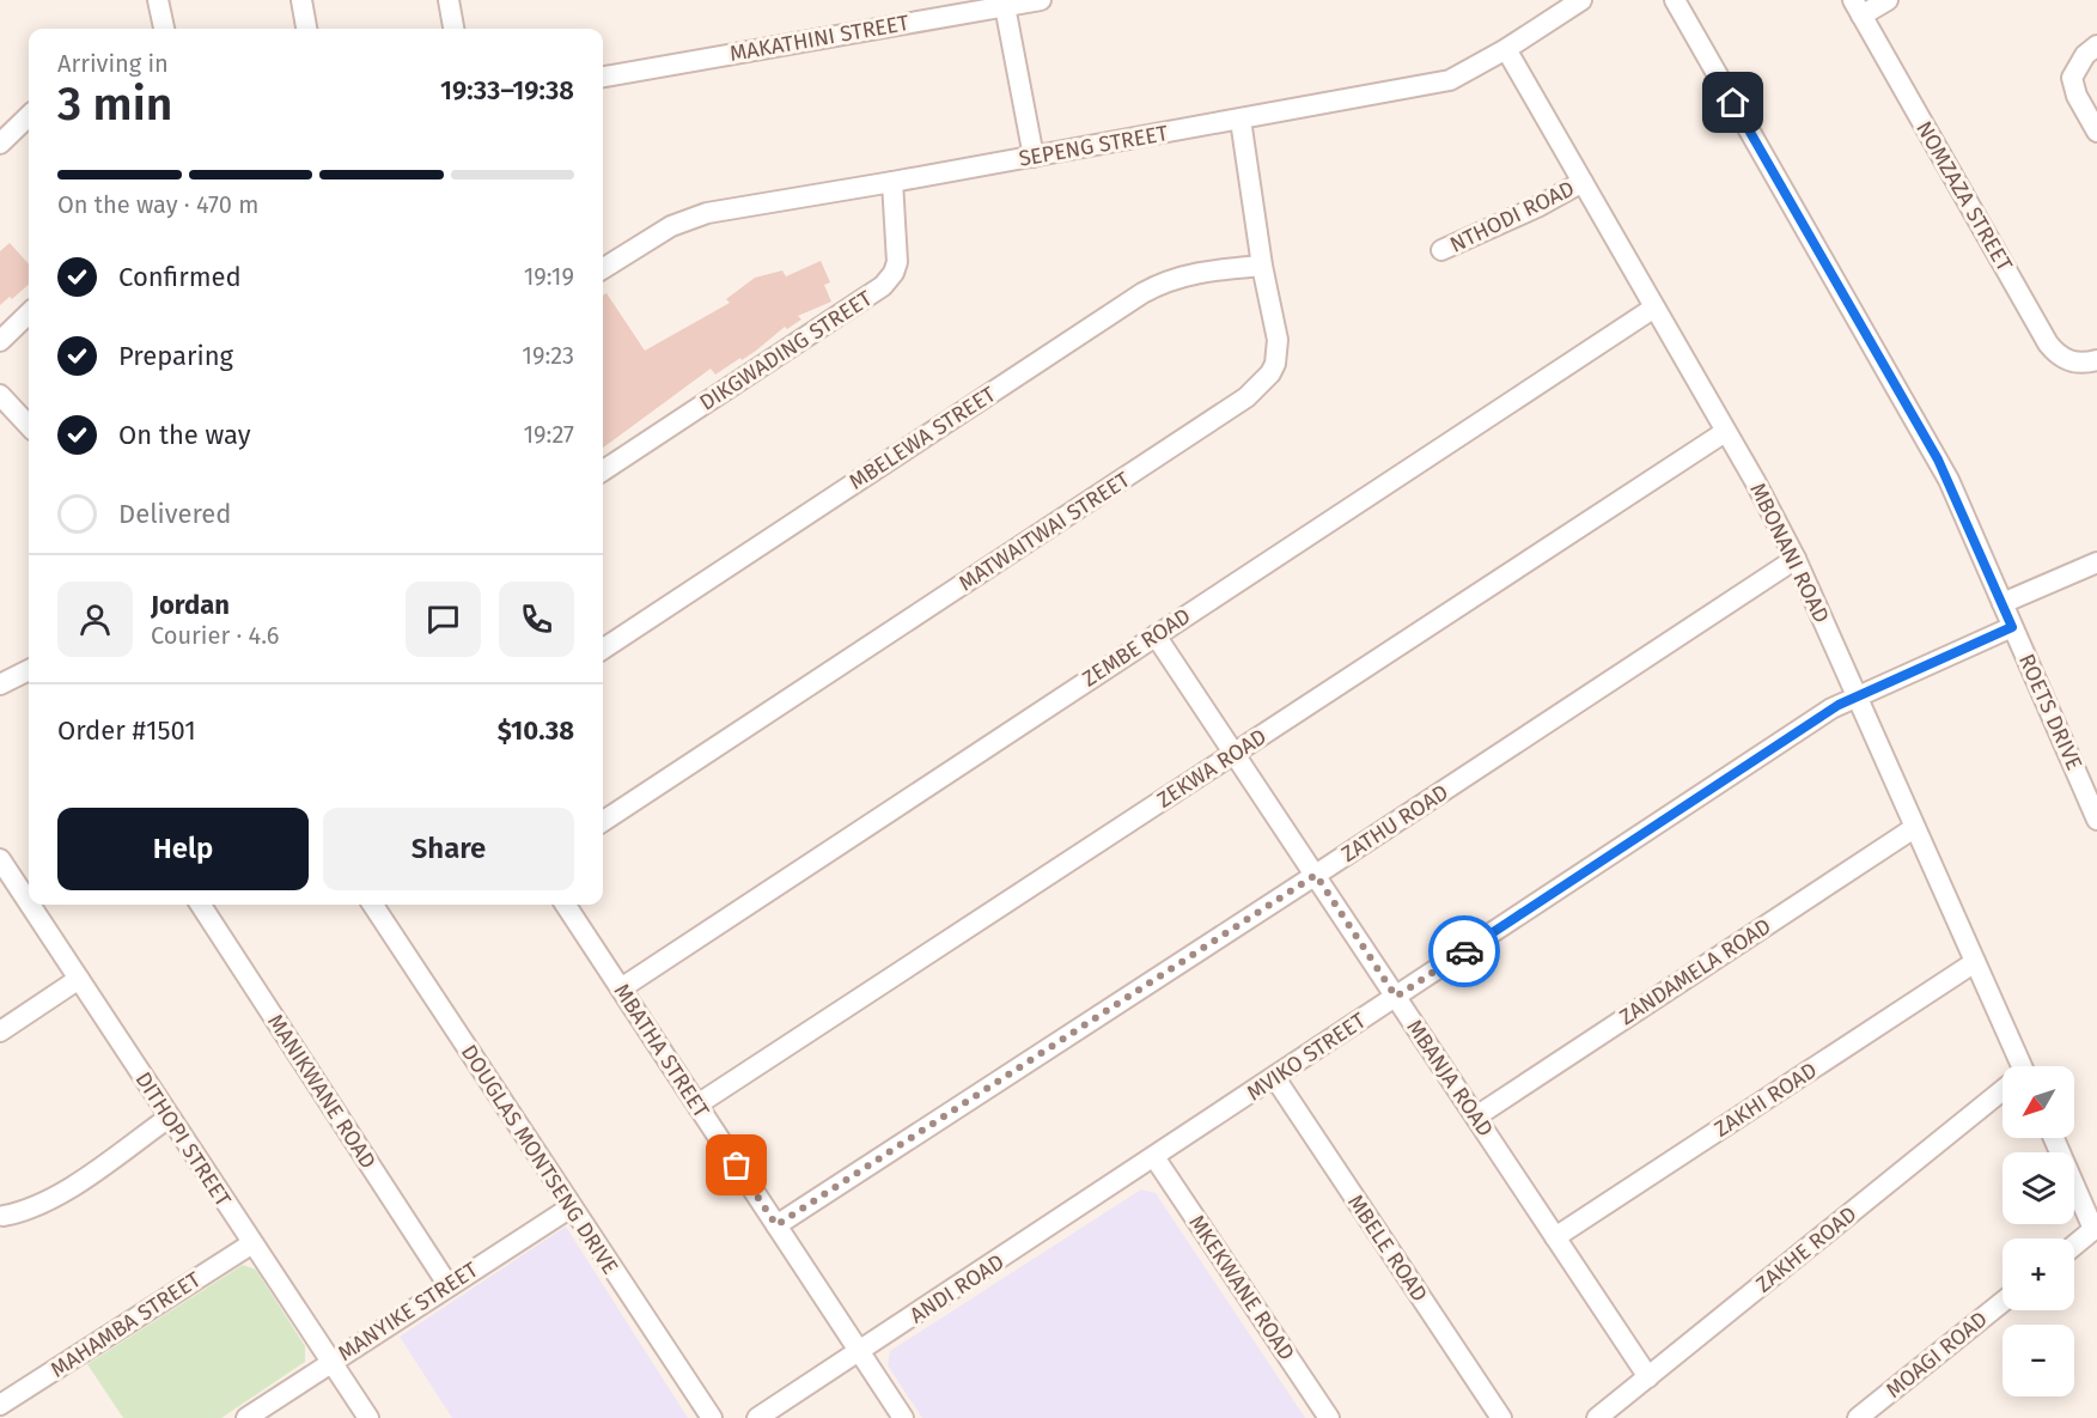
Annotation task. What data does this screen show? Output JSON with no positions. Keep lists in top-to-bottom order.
{
  "streets": {
    "street": [
      "MAKATHINI STREET",
      "SEPENG STREET",
      "NOMZAZA STREET",
      "NTHODI ROAD",
      "DIKGWADING STREET",
      "MBELEWA STREET",
      "MATWAITWAI STREET",
      "MBONANI ROAD",
      "ZEMBE ROAD",
      "ROETS DRIVE",
      "ZEKWA ROAD",
      "ZATHU ROAD",
      "ZANDAMELA ROAD",
      "MBATHA STREET",
      "MVIKO STREET",
      "MBANJA ROAD",
      "MANIKWANE ROAD",
      "ZAKHI ROAD",
      "DITHOPI STREET",
      "DOUGLAS MONTSENG DRIVE",
      "MBELE ROAD",
      "ZAKHE ROAD",
      "MKEKWANE ROAD",
      "ANDI ROAD",
      "MANYIKE STREET",
      "MAHAMBA STREET",
      "MOAGI ROAD"
    ]
  },
  "crossings": [
    ["SEPENG STREET", "DIKGWADING STREET"],
    ["SEPENG STREET", "MATWAITWAI STREET"],
    ["SEPENG STREET", "MBONANI ROAD"],
    ["NTHODI ROAD", "MBONANI ROAD"],
    ["MBELEWA STREET", "MATWAITWAI STREET"],
    ["MBONANI ROAD", "ZEMBE ROAD"],
    ["MBONANI ROAD", "ZEKWA ROAD"],
    ["MBONANI ROAD", "ZATHU ROAD"],
    ["MBONANI ROAD", "ZANDAMELA ROAD"],
    ["MBONANI ROAD", "MVIKO STREET"],
    ["MBONANI ROAD", "ZAKHI ROAD"],
    ["ZEMBE ROAD", "MBATHA STREET"],
    ["ZEMBE ROAD", "MBANJA ROAD"],
    ["ROETS DRIVE", "MVIKO STREET"],
    ["ZEKWA ROAD", "MBATHA STREET"],
    ["ZEKWA ROAD", "MBANJA ROAD"],
    ["ZATHU ROAD", "MBATHA STREET"],
    ["ZATHU ROAD", "MBANJA ROAD"],
    ["ZANDAMELA ROAD", "MBANJA ROAD"],
    ["MBATHA STREET", "ANDI ROAD"],
    ["MVIKO STREET", "MBANJA ROAD"],
    ["MVIKO STREET", "MBELE ROAD"],
    ["MVIKO STREET", "MKEKWANE ROAD"],
    ["MVIKO STREET", "ANDI ROAD"],
    ["MBANJA ROAD", "ZAKHI ROAD"],
    ["MBANJA ROAD", "ZAKHE ROAD"],
    ["MANIKWANE ROAD", "MANYIKE STREET"],
    ["DITHOPI STREET", "MANYIKE STREET"],
    ["DITHOPI STREET", "MAHAMBA STREET"],
    ["DOUGLAS MONTSENG DRIVE", "MANYIKE STREET"],
    ["MKEKWANE ROAD", "ANDI ROAD"]
  ],
  "north": "bottom left",
  "page": {
    "heading": ["3 min", "Arriving in", "19:33–19:38"],
    "panel": [
      "Jordan",
      "Courier · 4.6",
      "Order #1501",
      "$10.38"
    ],
    "bar": "On the way · 470 m",
    "list": [
      ["Confirmed", "19:19"],
      ["Preparing", "19:23"],
      ["On the way", "19:27"],
      "Delivered"
    ],
    "buttons": ["Help", "Share"],
    "map_buttons": ["+", "−"]
  }
}
